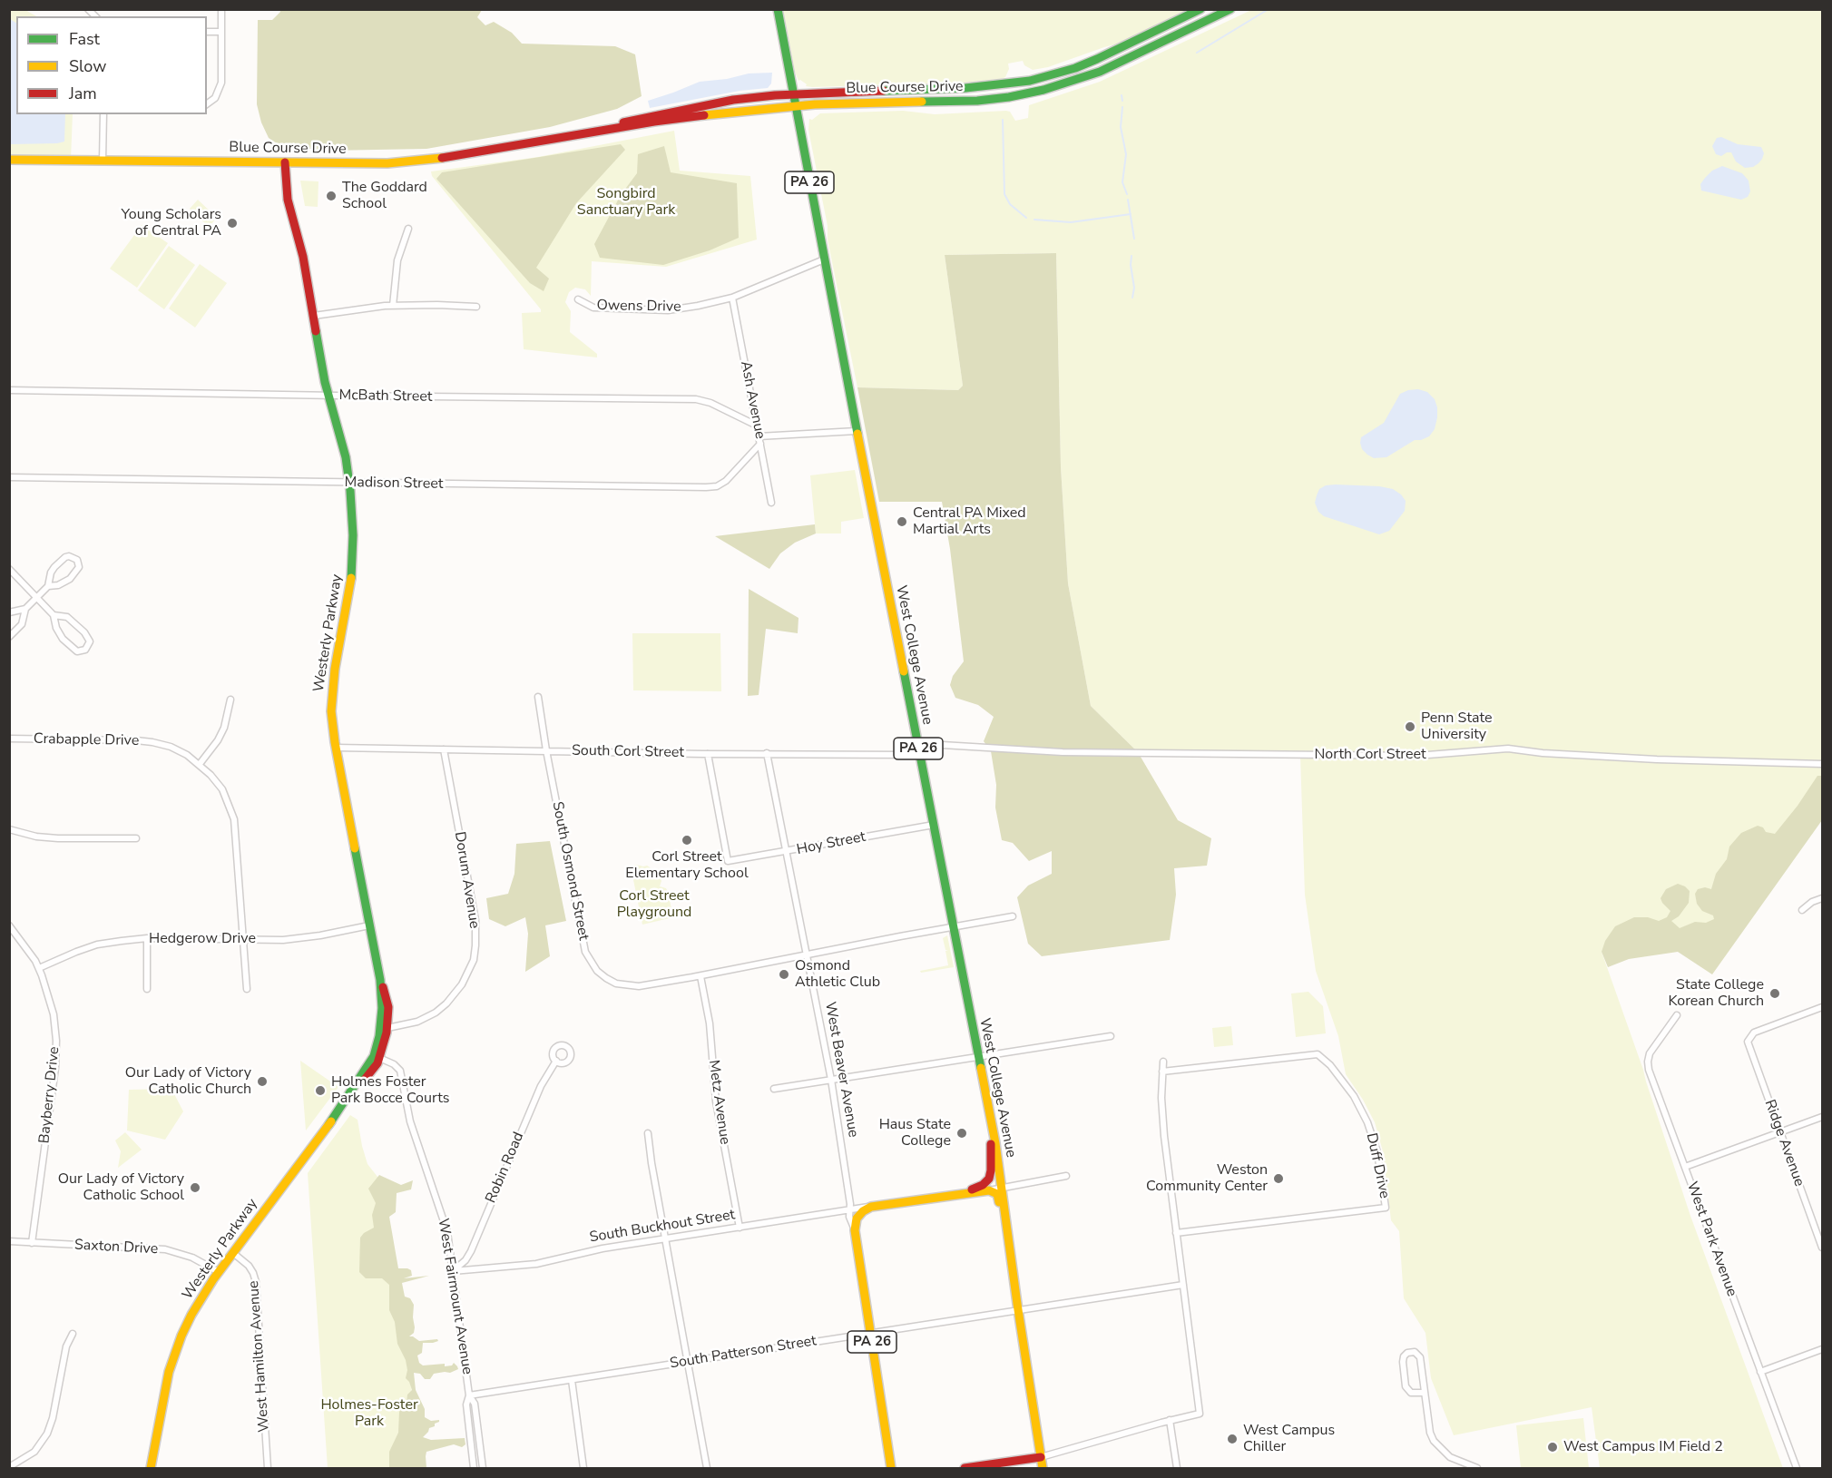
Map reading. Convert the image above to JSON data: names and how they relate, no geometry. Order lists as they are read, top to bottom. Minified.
{"streets":{"main road":["Blue Course Drive","PA 26","Westerly Parkway","West College Avenue","West Beaver Avenue","South Buckhout Street"],"street":["Owens Drive","McBath Street","Ash Avenue","Madison Street","Crabapple Drive","South Corl Street","North Corl Street","Hoy Street","South Osmond Street","Dorum Avenue","Hedgerow Drive","Bayberry Drive","Metz Avenue","Ridge Avenue","Duff Drive","Robin Road","West Park Avenue","Saxton Drive","West Fairmount Avenue","South Patterson Street","West Hamilton Avenue"]},"crossings":[["Blue Course Drive","Westerly Parkway"],["Blue Course Drive","West College Avenue"],["PA 26","West College Avenue"],["PA 26","South Buckhout Street"],["Owens Drive","Ash Avenue"],["Owens Drive","West College Avenue"],["McBath Street","Ash Avenue"],["McBath Street","Westerly Parkway"],["Ash Avenue","Madison Street"],["Madison Street","Westerly Parkway"],["Westerly Parkway","South Corl Street"],["Westerly Parkway","Dorum Avenue"],["Westerly Parkway","Hedgerow Drive"],["Westerly Parkway","Saxton Drive"],["Westerly Parkway","West Fairmount Avenue"],["Westerly Parkway","West Hamilton Avenue"],["West College Avenue","South Corl Street"],["West College Avenue","North Corl Street"],["West College Avenue","Hoy Street"],["West College Avenue","South Osmond Street"],["West College Avenue","South Patterson Street"],["Crabapple Drive","Hedgerow Drive"],["South Corl Street","North Corl Street"],["South Corl Street","Hoy Street"],["South Corl Street","South Osmond Street"],["South Corl Street","Dorum Avenue"],["South Corl Street","West Beaver Avenue"],["Hoy Street","West Beaver Avenue"],["South Osmond Street","West Beaver Avenue"],["South Osmond Street","Metz Avenue"],["Hedgerow Drive","Bayberry Drive"],["West Beaver Avenue","South Buckhout Street"],["West Beaver Avenue","South Patterson Street"],["Bayberry Drive","Saxton Drive"],["Metz Avenue","South Buckhout Street"],["Robin Road","South Buckhout Street"],["Robin Road","West Fairmount Avenue"],["South Buckhout Street","West Fairmount Avenue"],["West Fairmount Avenue","South Patterson Street"]],"parks":["Songbird Sanctuary Park","Corl Street Playground","Holmes-Foster Park"],"places":["The Goddard School","Young Scholars of Central PA","Central PA Mixed Martial Arts","Penn State University","Corl Street Elementary School","Osmond Athletic Club","State College Korean Church","Our Lady of Victory Catholic Church","Holmes Foster Park Bocce Courts","Haus State College","Weston Community Center","Our Lady of Victory Catholic School","West Campus Chiller","West Campus IM Field 2"],"legend":["Fast","Slow","Jam"]}
